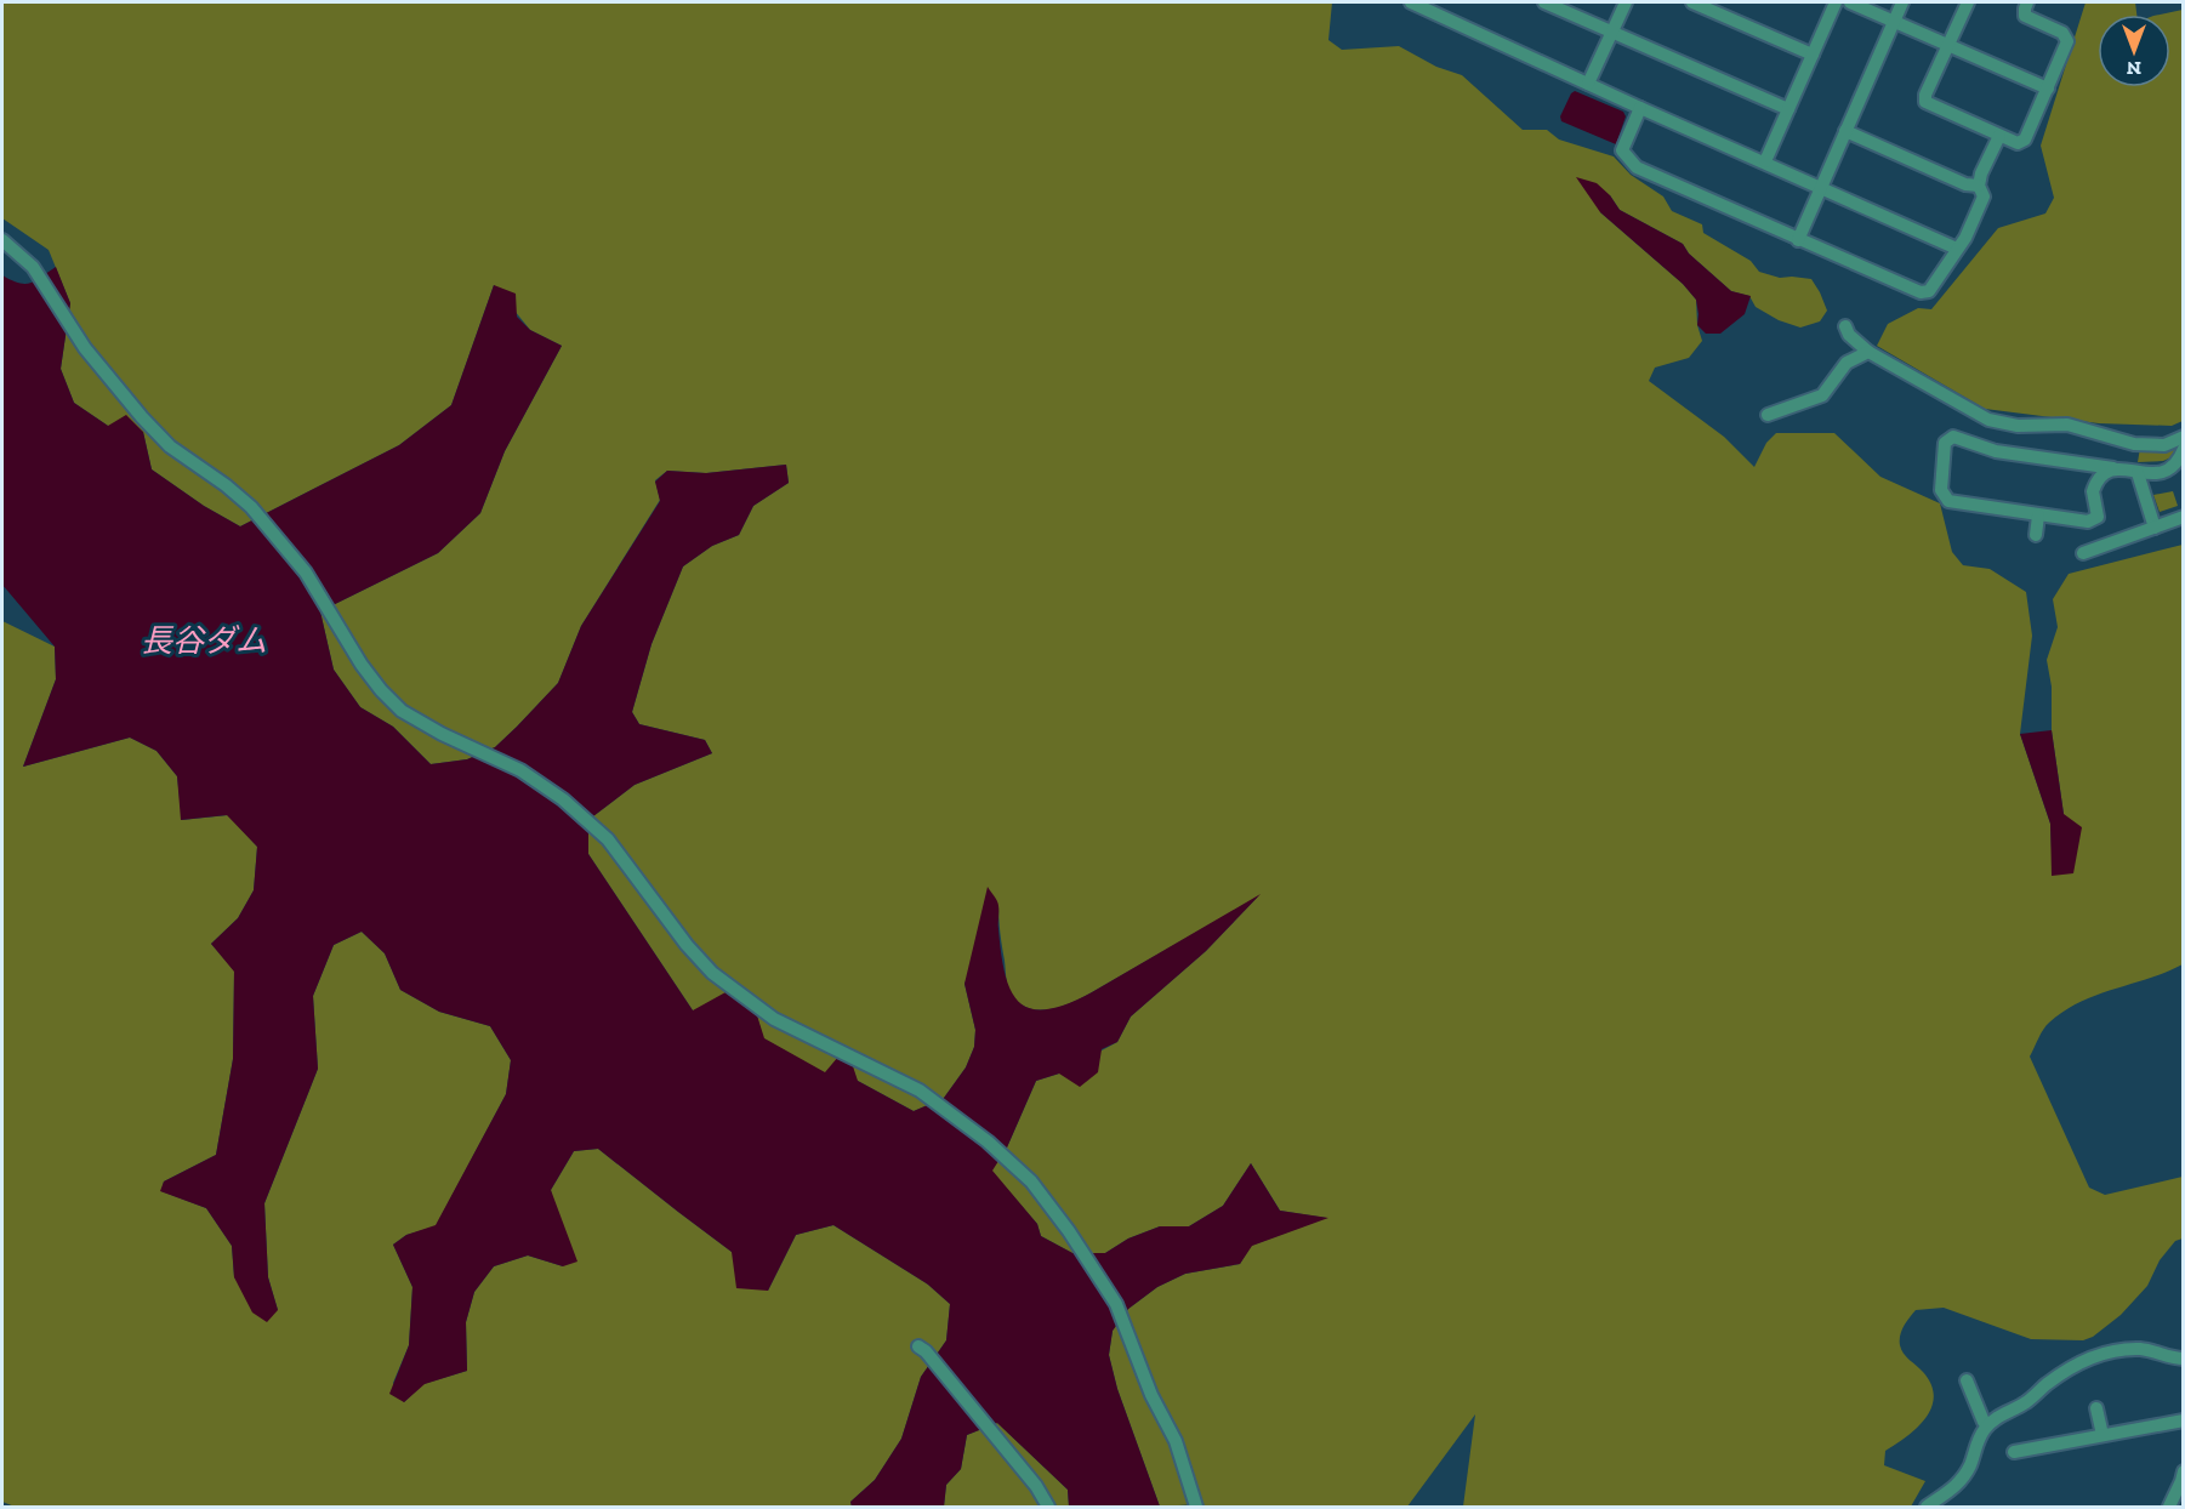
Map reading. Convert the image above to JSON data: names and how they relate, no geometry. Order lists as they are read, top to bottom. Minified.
{"water":["長谷ダム"],"north":"bottom"}
